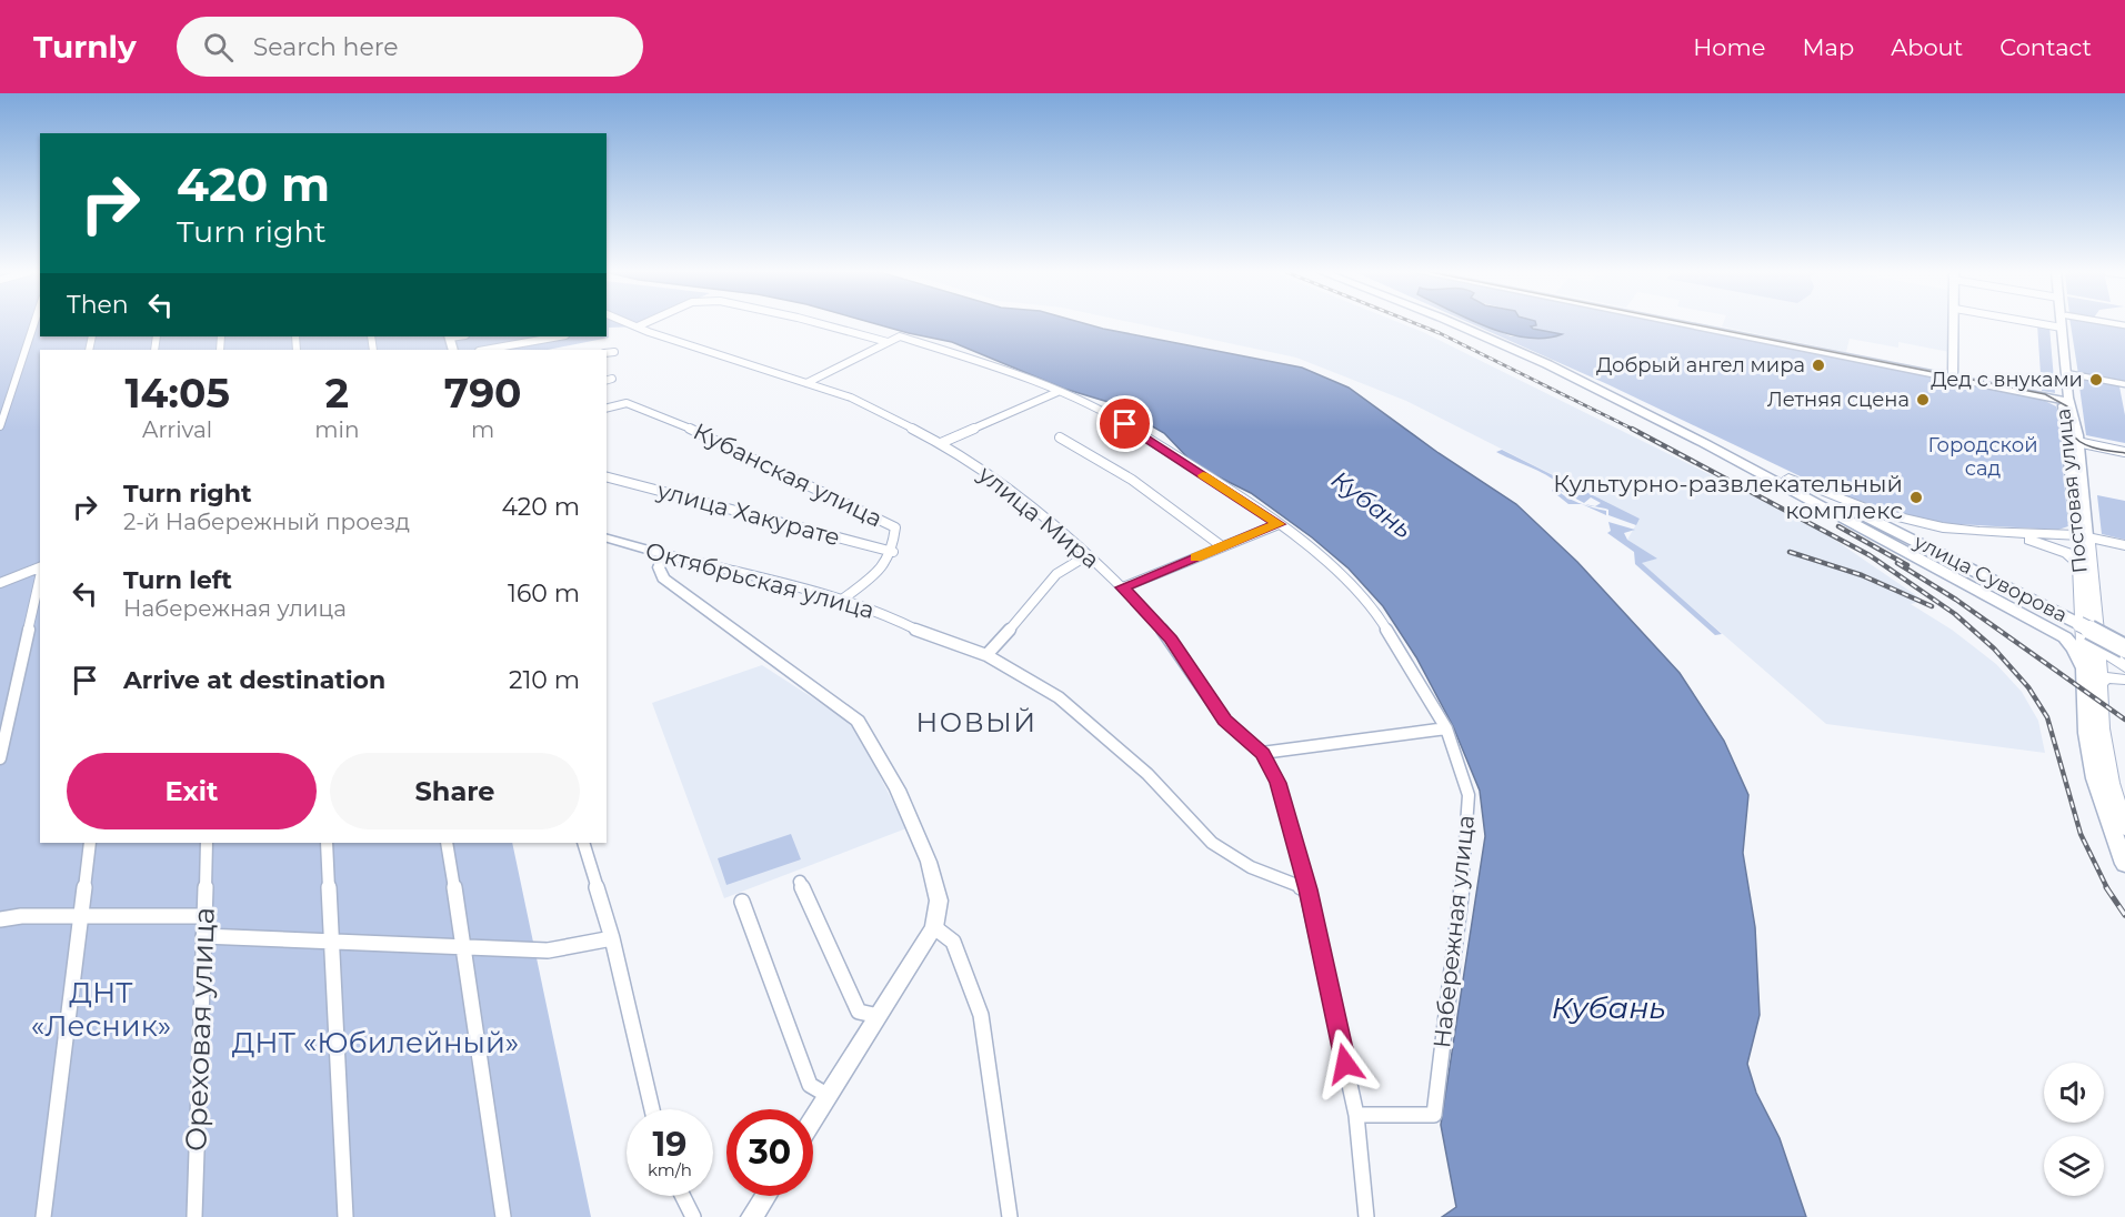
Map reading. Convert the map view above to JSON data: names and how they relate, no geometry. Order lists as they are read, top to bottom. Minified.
{"streets":{"main road":["Постовая улица","улица Суворова"],"street":["Кубанская улица","улица Хакурате","улица Мира","Октябрьская улица","Набережная улица","Ореховая улица"]},"crossings":[["Кубанская улица","улица Хакурате"],["Кубанская улица","Октябрьская улица"],["Постовая улица","улица Суворова"],["улица Мира","Октябрьская улица"],["улица Мира","Набережная улица"]],"districts":["НОВЫЙ"],"water":["Кубань"],"parks":["Городской сад","ДНТ «Лесник»","ДНТ «Юбилейный»"],"places":["Добрый ангел мира","Дед с внуками","Летняя сцена","Культурно-развлекательный комплекс"],"page":{"header":"Turnly","search":"Search here","nav":["Home","Map","About","Contact"],"turn":["420 m","Turn right"],"then":"Then","eta":["14:05","Arrival","2","min","790","m"],"list":[{"name":"Turn right","note":"2-й Набережный проезд","value":"420 m"},{"name":"Turn left","note":"Набережная улица","value":"160 m"},{"name":"Arrive at destination","value":"210 m"}],"buttons":["Exit","Share"],"speed":"19 km/h","limit":"30"}}
